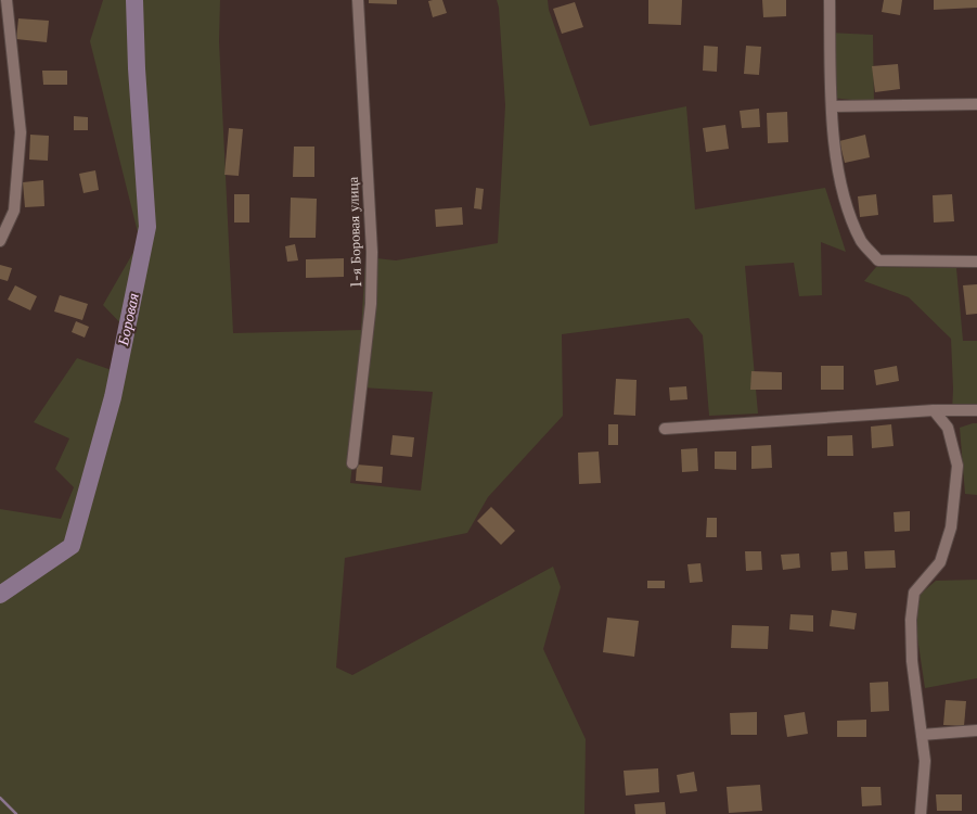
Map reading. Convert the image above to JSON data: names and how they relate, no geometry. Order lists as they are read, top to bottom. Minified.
{"streets":{"street":["1-я Боровая улица"]},"water":["Боровая"]}
